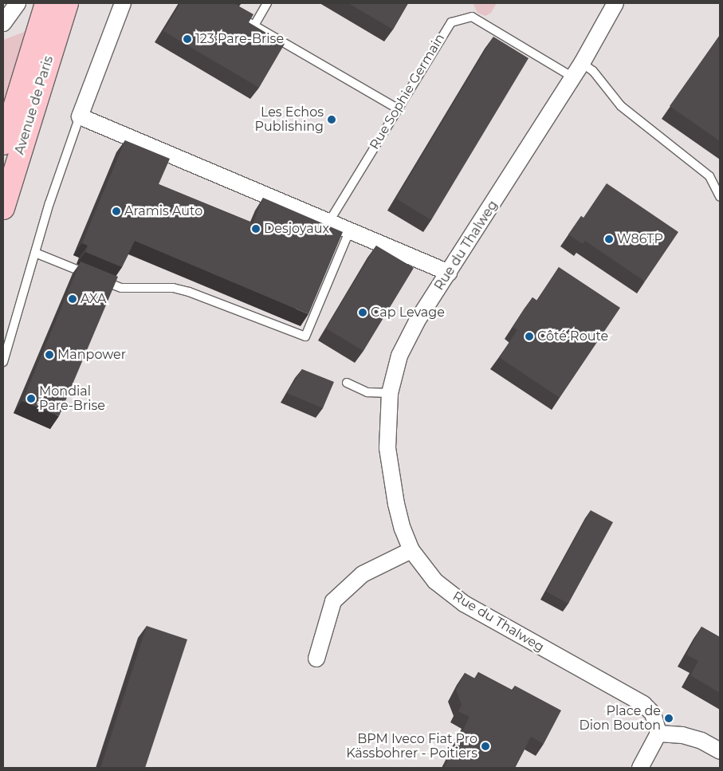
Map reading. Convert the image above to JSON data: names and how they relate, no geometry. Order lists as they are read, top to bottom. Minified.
{"streets":{"main road":["Avenue de Paris"],"street":["Rue du Thalweg"],"lane":["Rue Sophie Germain"]},"crossings":[["Rue Sophie Germain","Rue du Thalweg"]],"places":["123 Pare-Brise","Les Echos Publishing","Aramis Auto","Desjoyaux","W86TP","AXA","Cap Levage","Côté Route","Manpower","Mondial Pare-Brise","Place de Dion Bouton","BPM Iveco Fiat Pro Kässbohrer - Poitiers"]}
